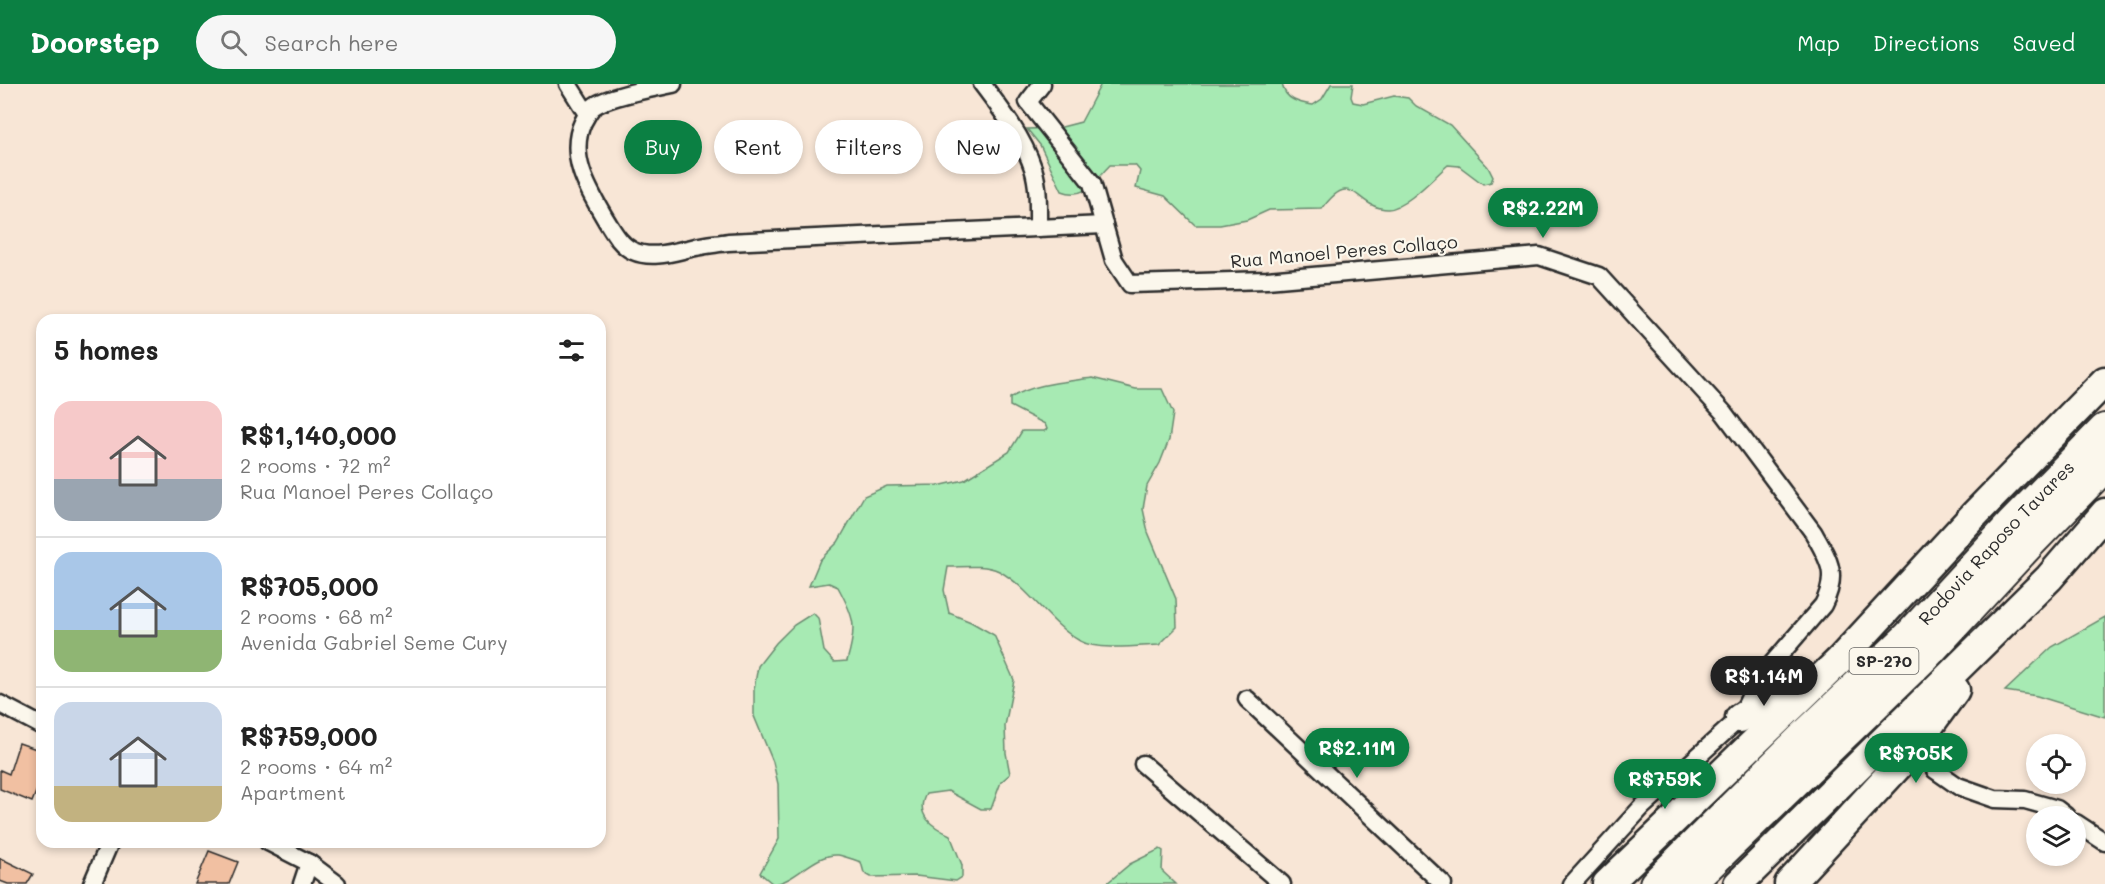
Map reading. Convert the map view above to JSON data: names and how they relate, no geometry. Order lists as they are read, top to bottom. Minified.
{"streets":{"highway":["Rodovia Raposo Tavares","SP-270"],"street":["Rua Manoel Peres Collaço"]},"page":{"header":"Doorstep","search":"Search here","nav":["Map","Directions","Saved"],"chip":["Buy","Rent","Filters","New"],"price":["R$2.22M","R$1.14M","R$2.11M","R$705K","R$759K"],"heading":"5 homes","list":[{"name":"R$1,140,000","note":"2 rooms · 72 m² · Rua Manoel Peres Collaço"},{"name":"R$705,000","note":"2 rooms · 68 m² · Avenida Gabriel Seme Cury"},{"name":"R$759,000","note":"2 rooms · 64 m² · Apartment"}]}}
